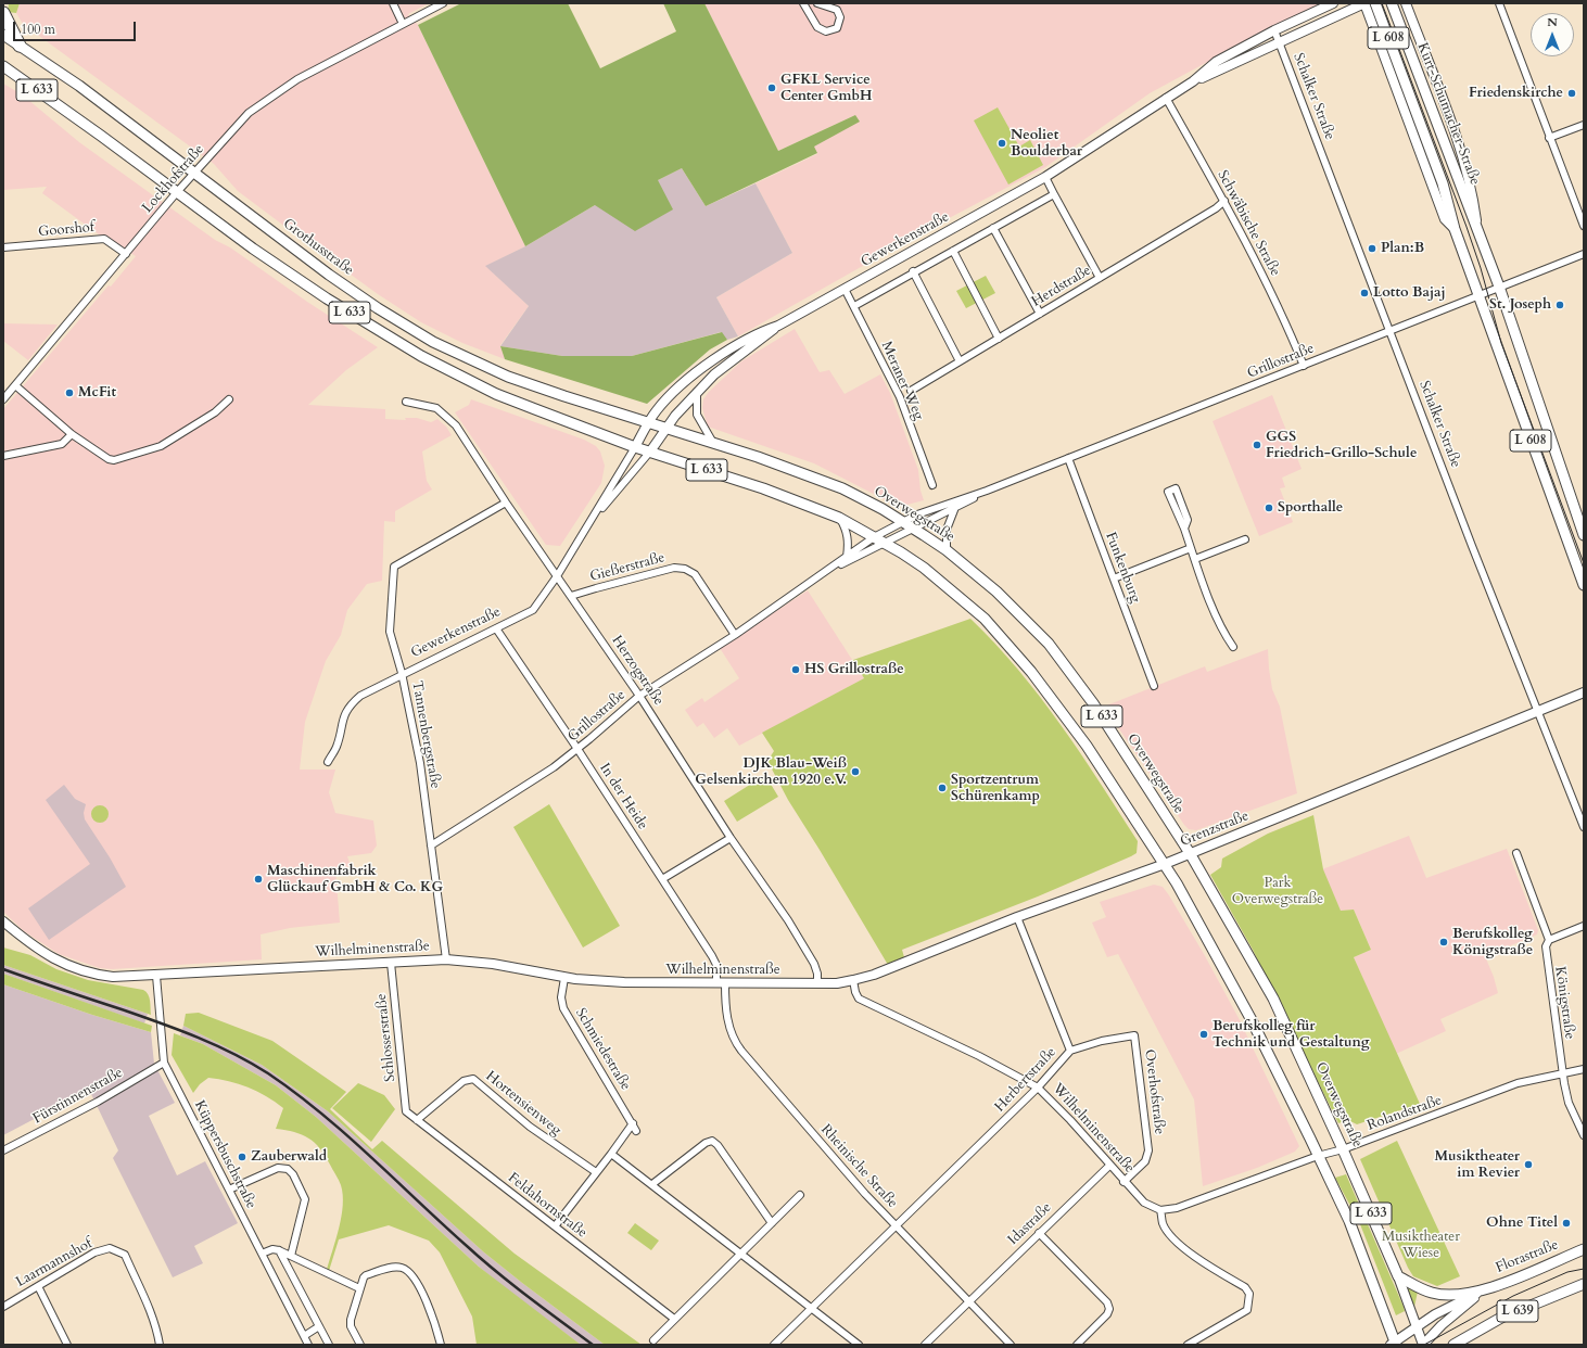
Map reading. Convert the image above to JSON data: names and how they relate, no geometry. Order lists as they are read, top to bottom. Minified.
{"streets":{"main road":["L 608","L 633","Kurt-Schumacher-Straße","Grothusstraße","Overwegstraße","Florastraße","L 639"],"street":["Schalker Straße","Lockhofstraße","Schwäbische Straße","Goorshof","Gewerkenstraße","Herdstraße","Grillostraße","Meraner Weg","Gießerstraße","Funkenburg","Herzogstraße","Tannenbergstraße","In der Heide","Grenzstraße","Wilhelminenstraße","Königstraße","Schlosserstraße","Schmiedestraße","Herbertstraße","Overhofstraße","Fürstinnenstraße","Hortensienweg","Rolandstraße","Küppersbuschstraße","Rheinische Straße","Feldahornstraße","Idastraße","Laarmannshof"]},"crossings":[["L 633","Lockhofstraße"],["L 633","Gewerkenstraße"],["L 633","Grillostraße"],["L 633","Grenzstraße"],["L 633","Rolandstraße"],["L 633","Florastraße"],["Schalker Straße","Gewerkenstraße"],["Schalker Straße","Grillostraße"],["Schalker Straße","Grenzstraße"],["Kurt-Schumacher-Straße","Gewerkenstraße"],["Kurt-Schumacher-Straße","Grillostraße"],["Lockhofstraße","Goorshof"],["Lockhofstraße","Grothusstraße"],["Schwäbische Straße","Gewerkenstraße"],["Schwäbische Straße","Herdstraße"],["Schwäbische Straße","Grillostraße"],["Gewerkenstraße","Grothusstraße"],["Gewerkenstraße","Meraner Weg"],["Gewerkenstraße","Overwegstraße"],["Gewerkenstraße","Herzogstraße"],["Gewerkenstraße","Tannenbergstraße"],["Gewerkenstraße","In der Heide"],["Grothusstraße","Overwegstraße"],["Grillostraße","Overwegstraße"],["Grillostraße","Gießerstraße"],["Grillostraße","Funkenburg"],["Grillostraße","Herzogstraße"],["Grillostraße","Tannenbergstraße"],["Grillostraße","In der Heide"],["Overwegstraße","Grenzstraße"],["Overwegstraße","Rolandstraße"],["Overwegstraße","Florastraße"],["Gießerstraße","Herzogstraße"],["Herzogstraße","Tannenbergstraße"],["Herzogstraße","Wilhelminenstraße"],["Tannenbergstraße","Wilhelminenstraße"],["In der Heide","Wilhelminenstraße"],["In der Heide","Rheinische Straße"],["Grenzstraße","Wilhelminenstraße"],["Grenzstraße","Herbertstraße"],["Wilhelminenstraße","Schlosserstraße"],["Wilhelminenstraße","Schmiedestraße"],["Wilhelminenstraße","Herbertstraße"],["Wilhelminenstraße","Overhofstraße"],["Wilhelminenstraße","Rolandstraße"],["Wilhelminenstraße","Küppersbuschstraße"],["Wilhelminenstraße","Rheinische Straße"],["Wilhelminenstraße","Idastraße"],["Königstraße","Rolandstraße"],["Schlosserstraße","Feldahornstraße"],["Herbertstraße","Overhofstraße"],["Herbertstraße","Rheinische Straße"],["Fürstinnenstraße","Küppersbuschstraße"],["Hortensienweg","Feldahornstraße"],["Rheinische Straße","Idastraße"]],"parks":["Park Overwegstraße","Musiktheater Wiese"],"places":["GFKL Service Center GmbH","Friedenskirche","Neoliet Boulderbar","Plan:B","Lotto Bajaj","St. Joseph","McFit","GGS Friedrich-Grillo-Schule","Sporthalle","HS Grillostraße","DJK Blau-Weiß Gelsenkirchen 1920 e.V.","Sportzentrum Schürenkamp","Maschinenfabrik Glückauf GmbH & Co. KG","Berufskolleg Königstraße","Berufskolleg für Technik und Gestaltung","Zauberwald","Musiktheater im Revier","Ohne Titel"],"scale_bar":"100 m","north":"top"}
